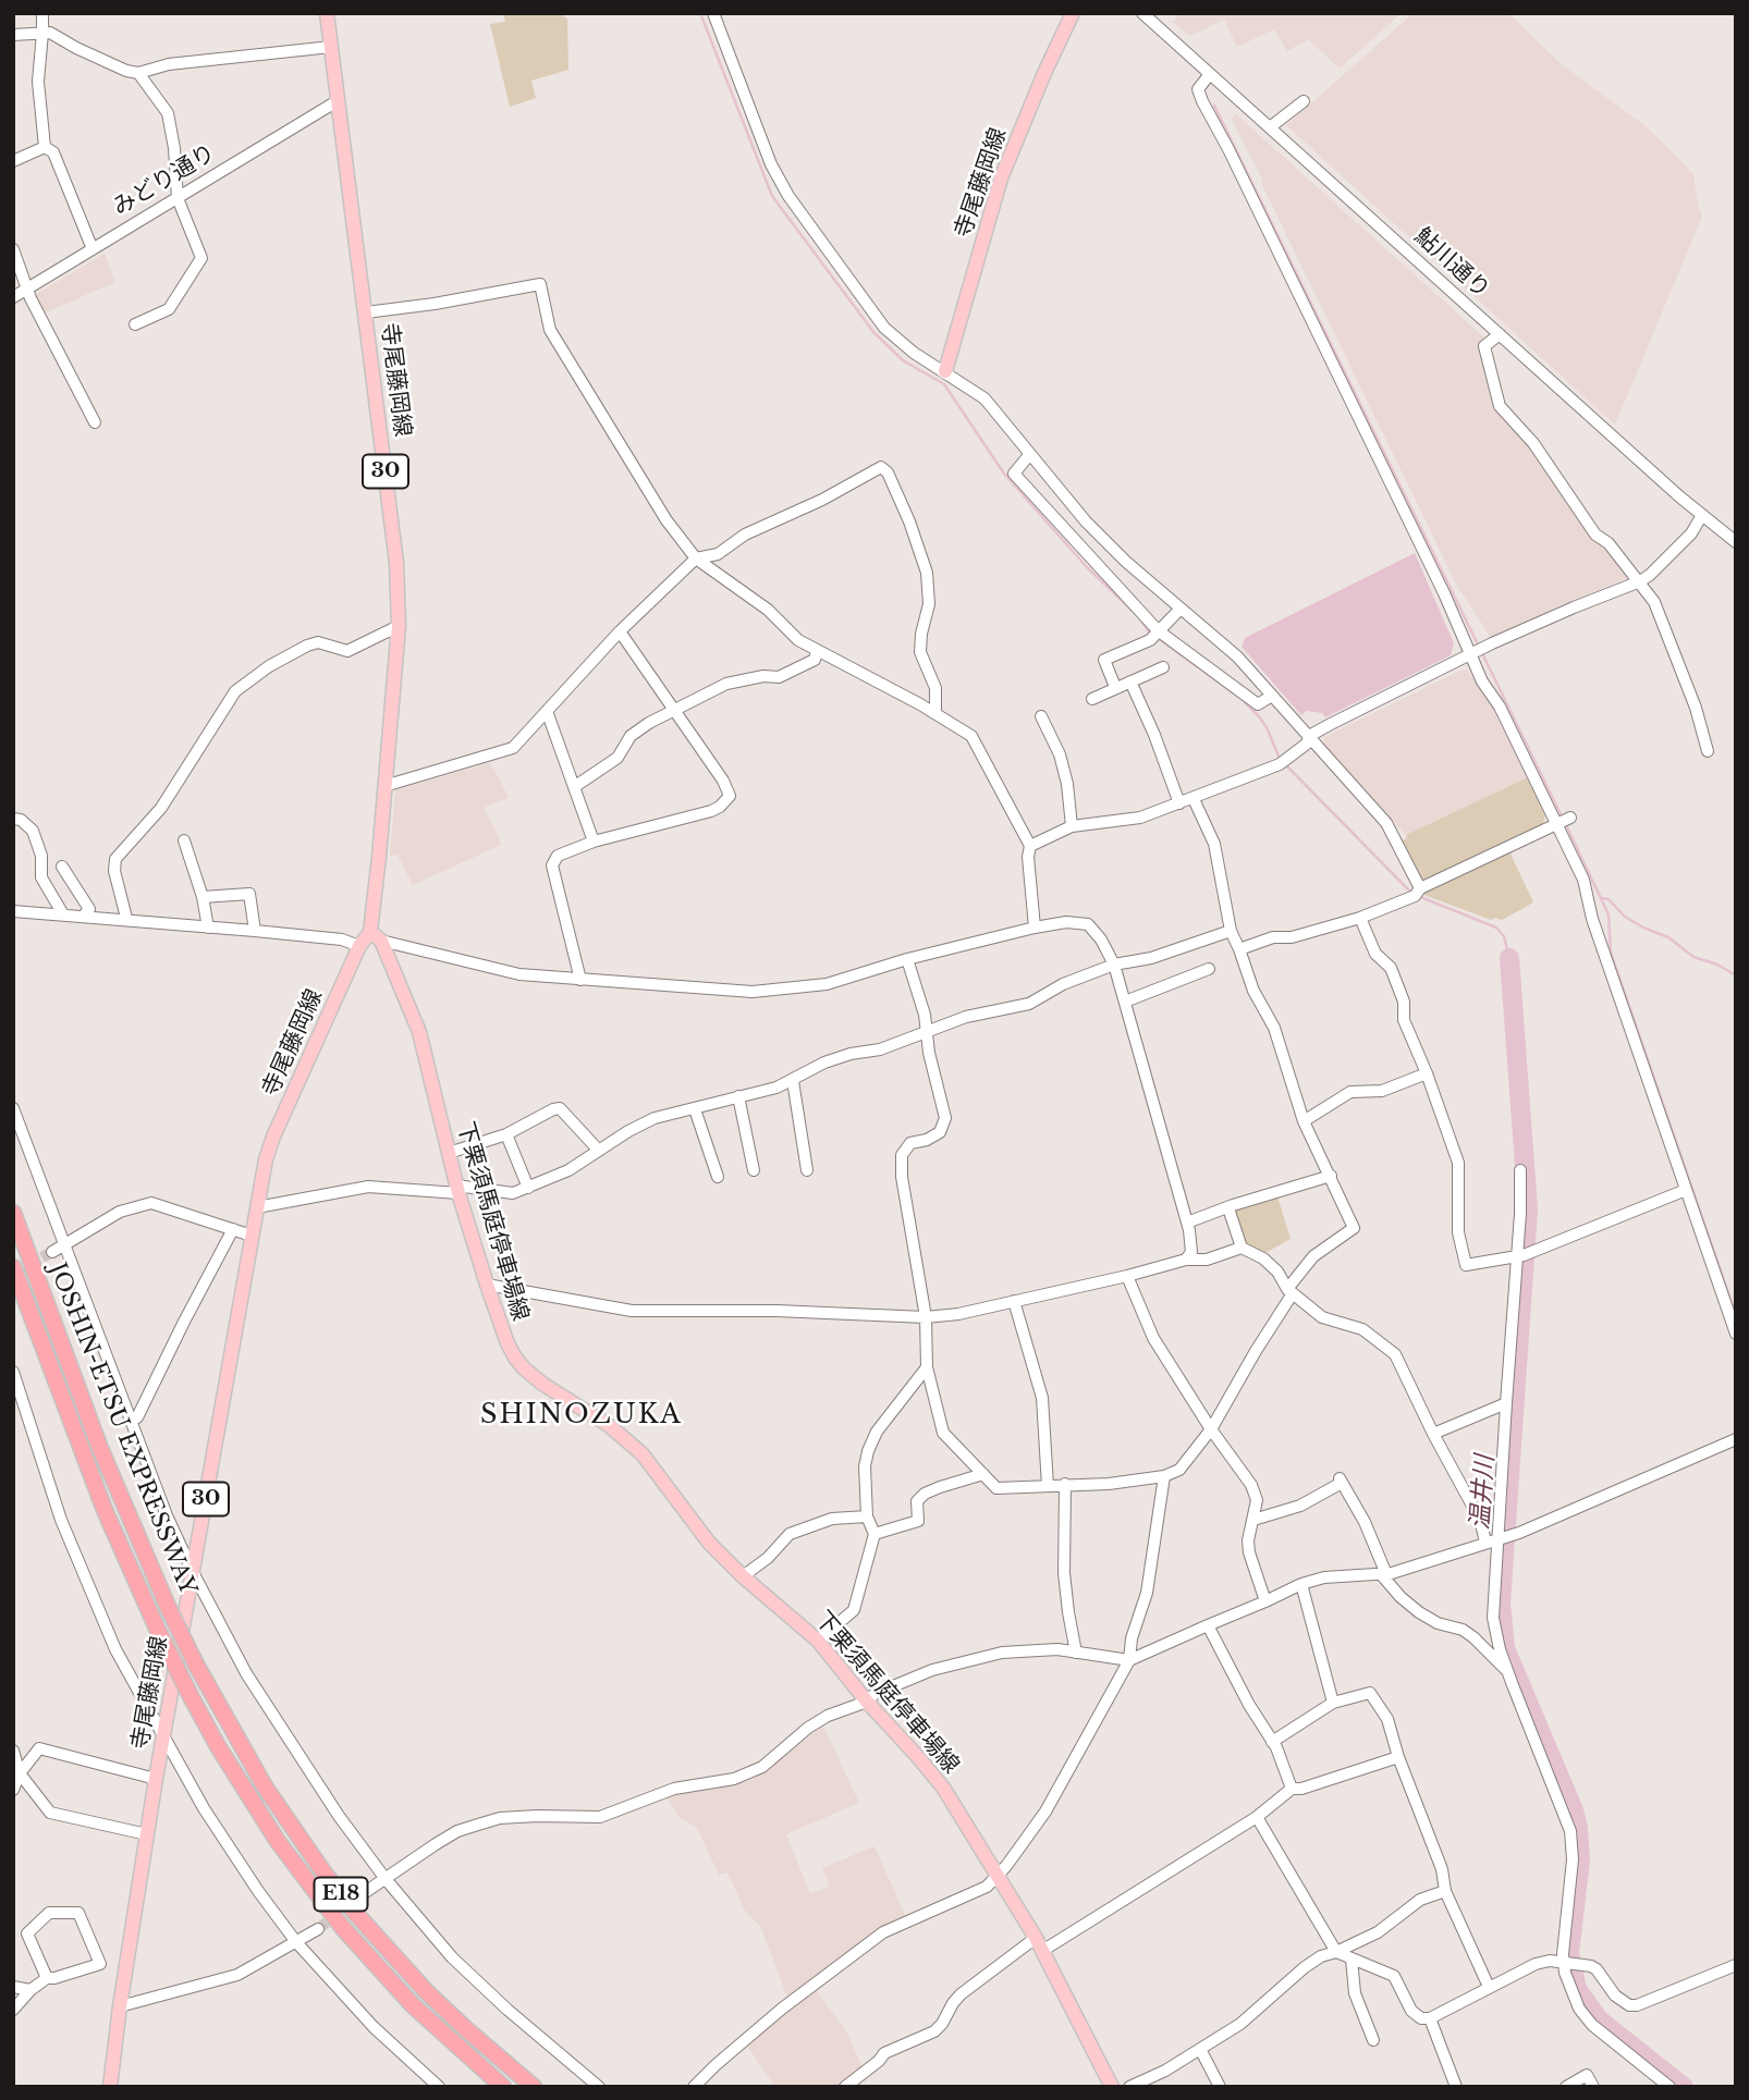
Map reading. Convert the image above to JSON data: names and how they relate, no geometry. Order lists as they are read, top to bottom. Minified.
{"streets":{"highway":["JOSHIN-ETSU EXPRESSWAY","E18"],"main road":["寺尾藤岡線","30","下栗須馬庭停車場線"],"street":["みどり通り","鮎川通り"]},"crossings":[["みどり通り","寺尾藤岡線"],["寺尾藤岡線","下栗須馬庭停車場線"]],"districts":["SHINOZUKA"],"water":["温井川"]}
